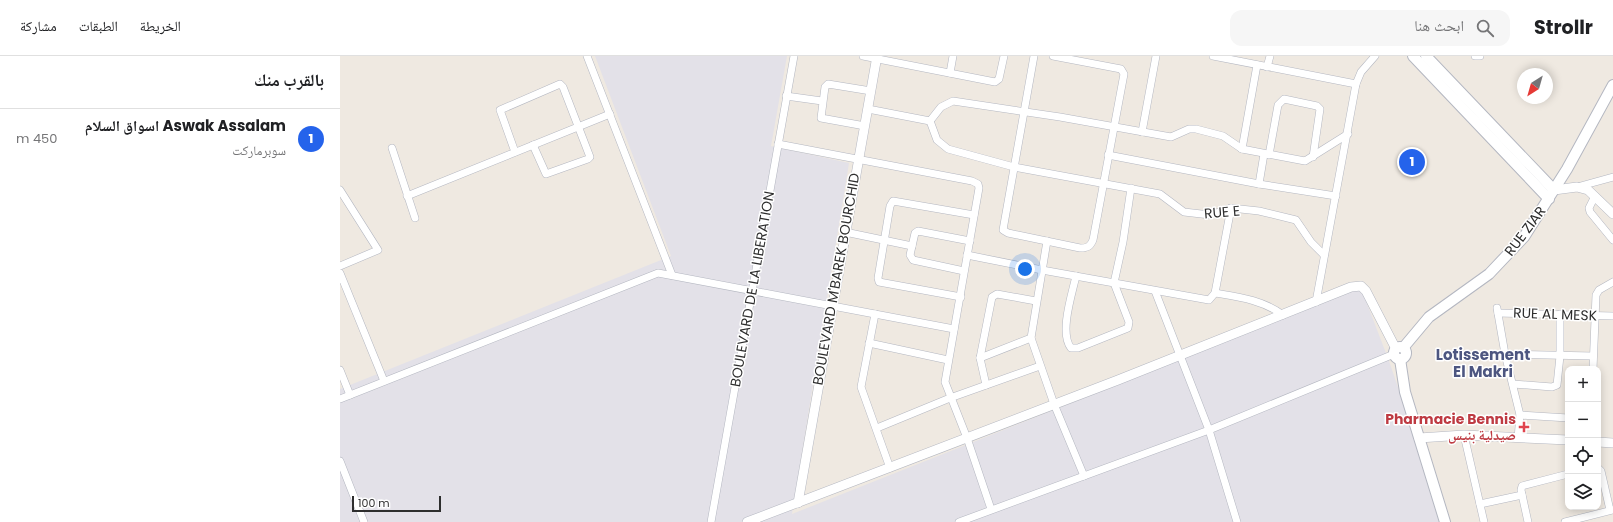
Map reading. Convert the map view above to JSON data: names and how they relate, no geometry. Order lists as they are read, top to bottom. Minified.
{"streets":{"main road":["RUE ZIAR"],"street":["RUE E","BOULEVARD M'BAREK BOURCHID","BOULEVARD DE LA LIBERATION","RUE AL MESK"]},"districts":["Lotissement El Makri"],"places":{"health":["Pharmacie Bennis صيدلية بنيس"]},"scale_bar":"100 m","north":"bottom left","page":{"header":"Strollr","search":"ابحث هنا","nav":["الخريطة","الطبقات","مشاركة"],"heading":"بالقرب منك","list":[{"mark":"1","name":"Aswak Assalam اسواق السلام","note":"سوبرماركت","value":"450 m"}],"pins":"1","map_buttons":["+","−"],"scale":"100 m"}}
